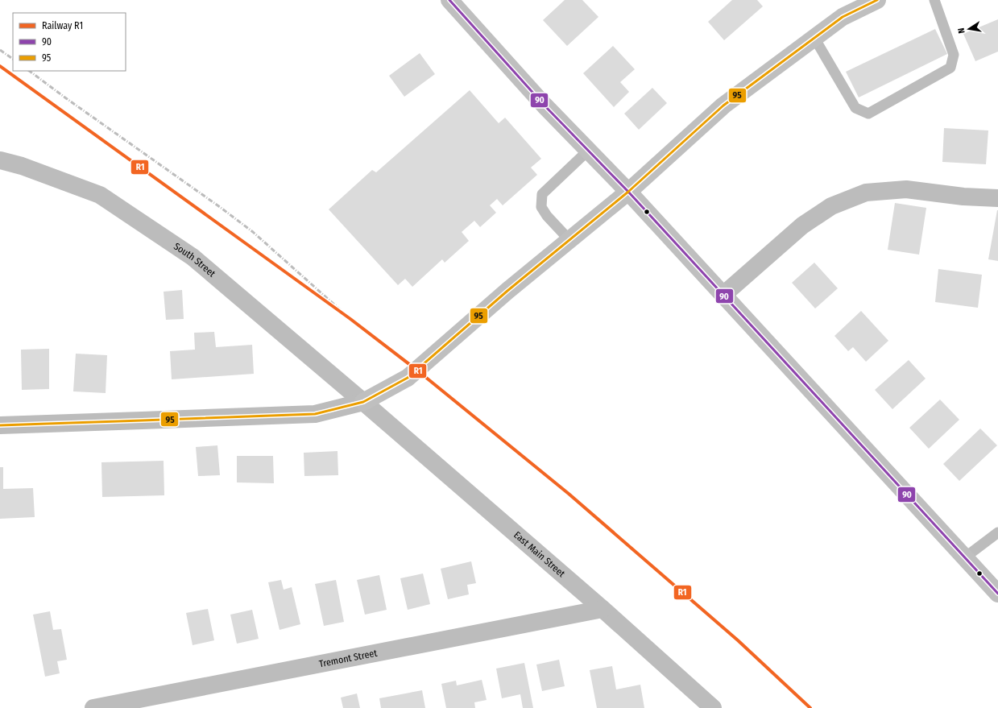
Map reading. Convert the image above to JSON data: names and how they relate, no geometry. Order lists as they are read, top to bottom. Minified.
{"streets":{"street":["South Street","East Main Street","Tremont Street"]},"crossings":[["South Street","East Main Street"],["East Main Street","Tremont Street"]],"lines":["transit line 90","transit line 95","rail line R1"],"legend":["Railway R1","90","95"],"north":"left"}
